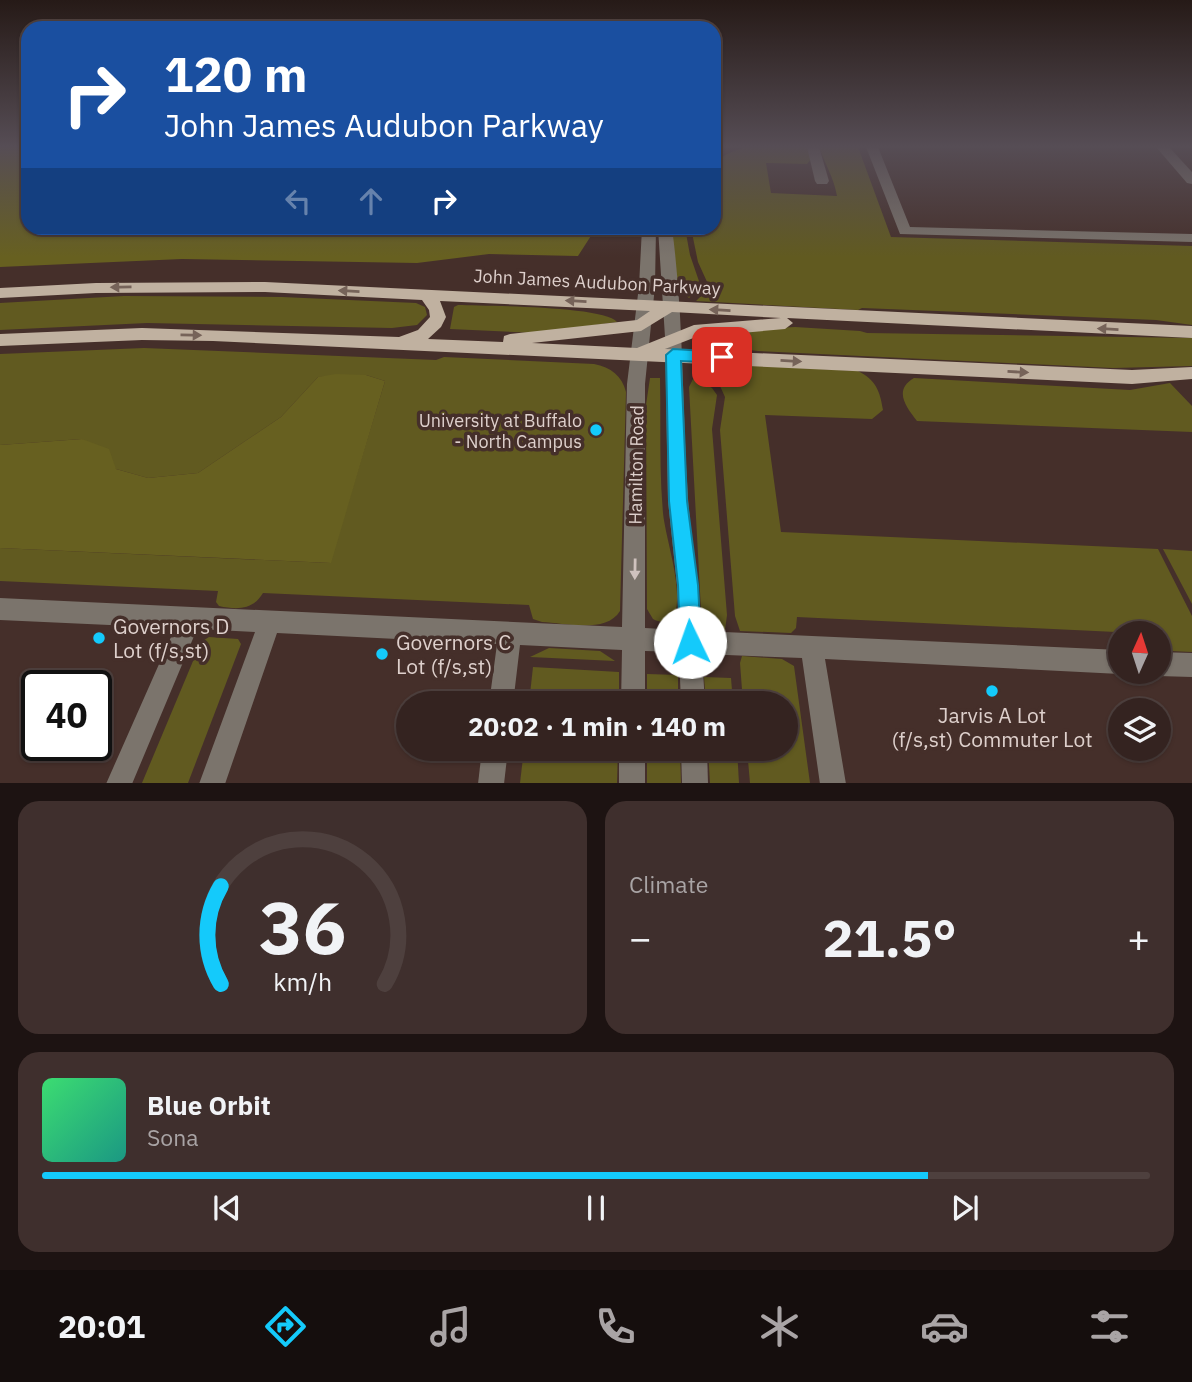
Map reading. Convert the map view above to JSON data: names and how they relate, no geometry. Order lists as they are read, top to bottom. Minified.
{"streets":{"main road":["John James Audubon Parkway"],"street":["Hamilton Road"]},"crossings":[["John James Audubon Parkway","Hamilton Road"]],"places":["University at Buffalo - North Campus","Governors D Lot (f/s,st)","Governors C Lot (f/s,st)","Jarvis A Lot (f/s,st) Commuter Lot"],"north":"top","page":{"turn":["120 m","John James Audubon Parkway"],"limit":"40","trip":"20:02 · 1 min · 140 m","tile":"Climate","heat":["−","21.5°","+"],"song":["Blue Orbit","Sona"],"tabs":"20:01","gauge":["36","km/h"]}}
